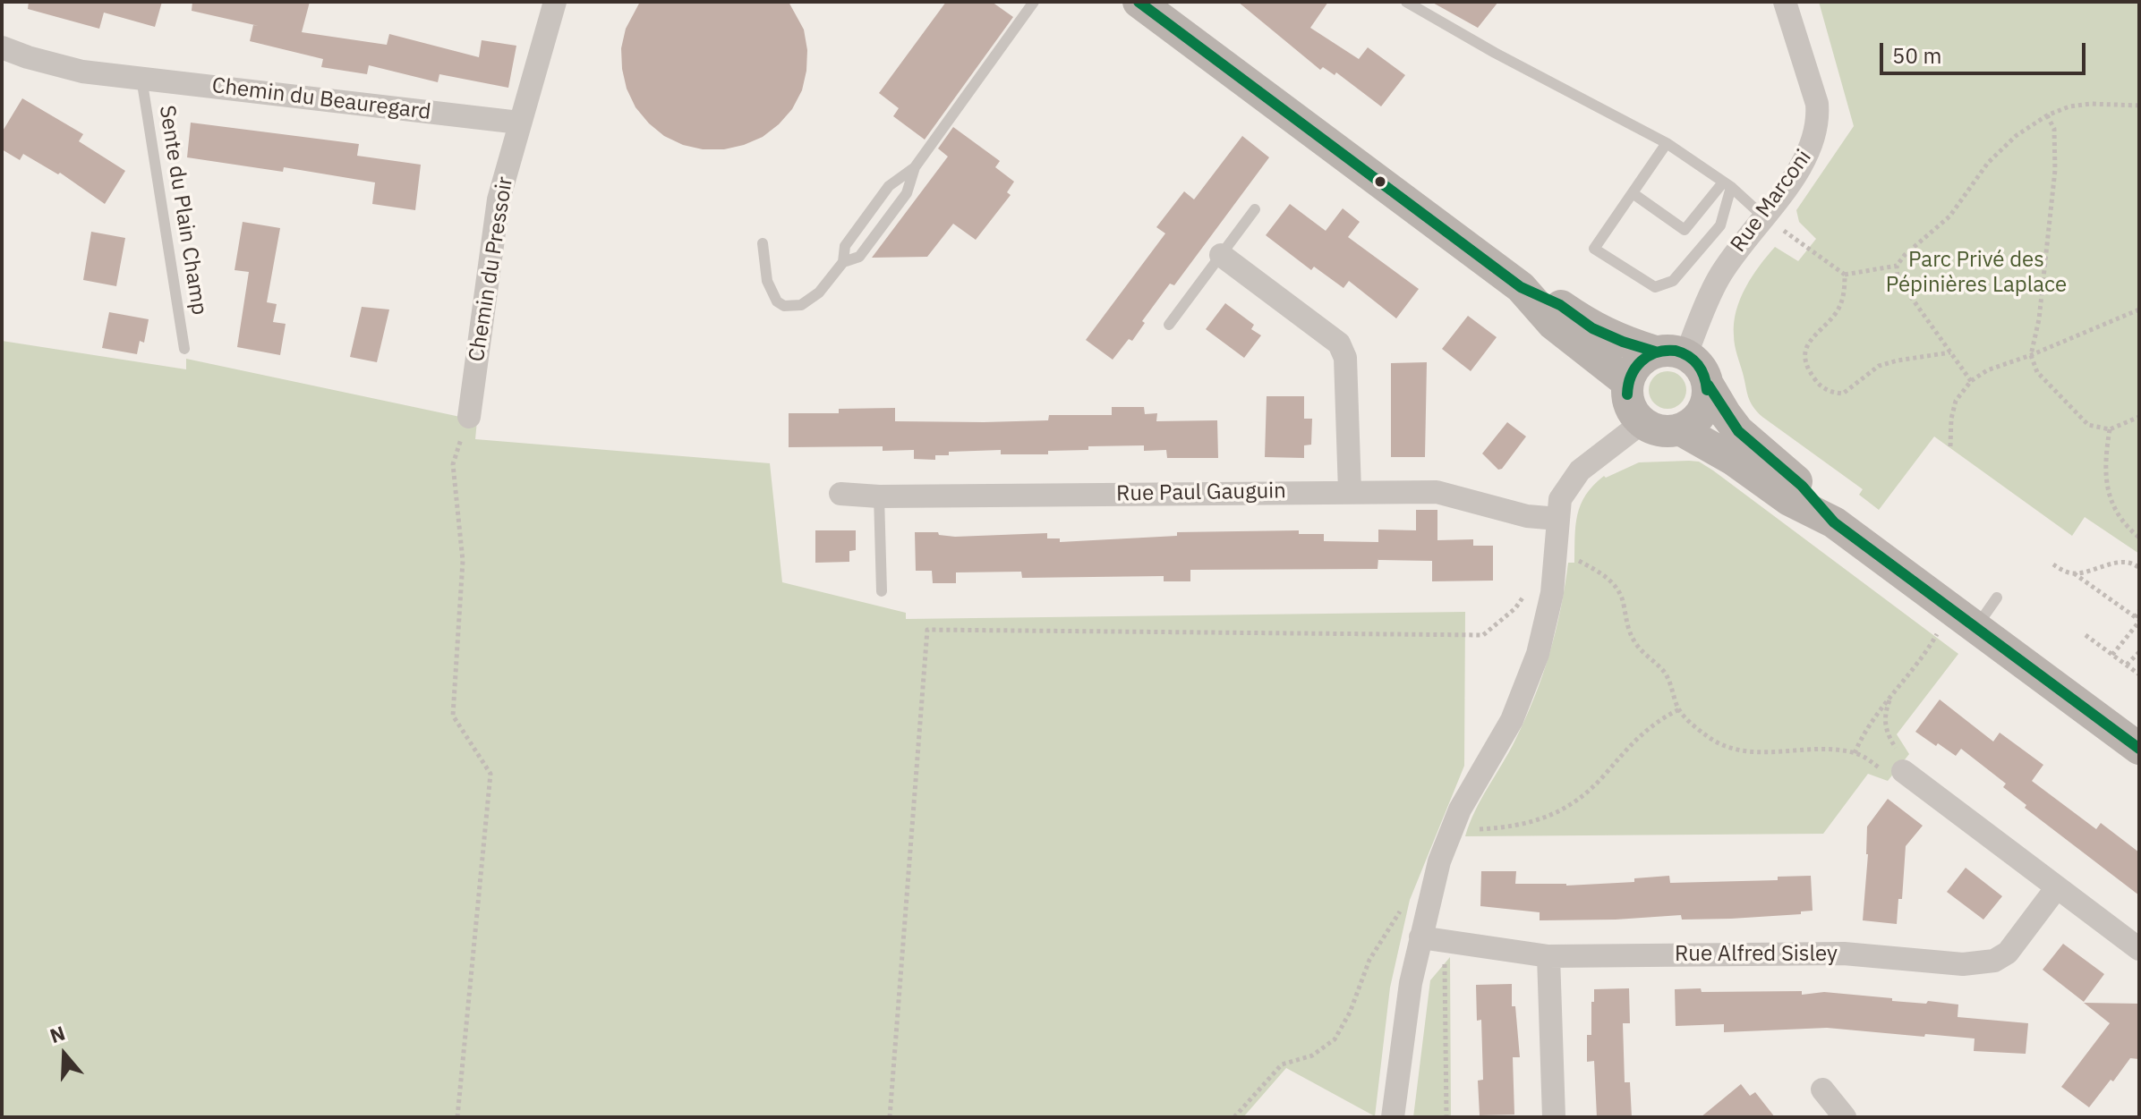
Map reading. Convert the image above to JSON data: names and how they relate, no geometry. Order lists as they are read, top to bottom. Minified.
{"streets":{"street":["Chemin du Beauregard","Rue Marconi","Chemin du Pressoir","Rue Paul Gauguin","Rue Alfred Sisley"],"lane":["Sente du Plain Champ"]},"crossings":[["Chemin du Beauregard","Sente du Plain Champ"],["Chemin du Beauregard","Chemin du Pressoir"]],"parks":["Parc Privé des Pépinières Laplace"],"scale_bar":"50 m","north":"top"}
